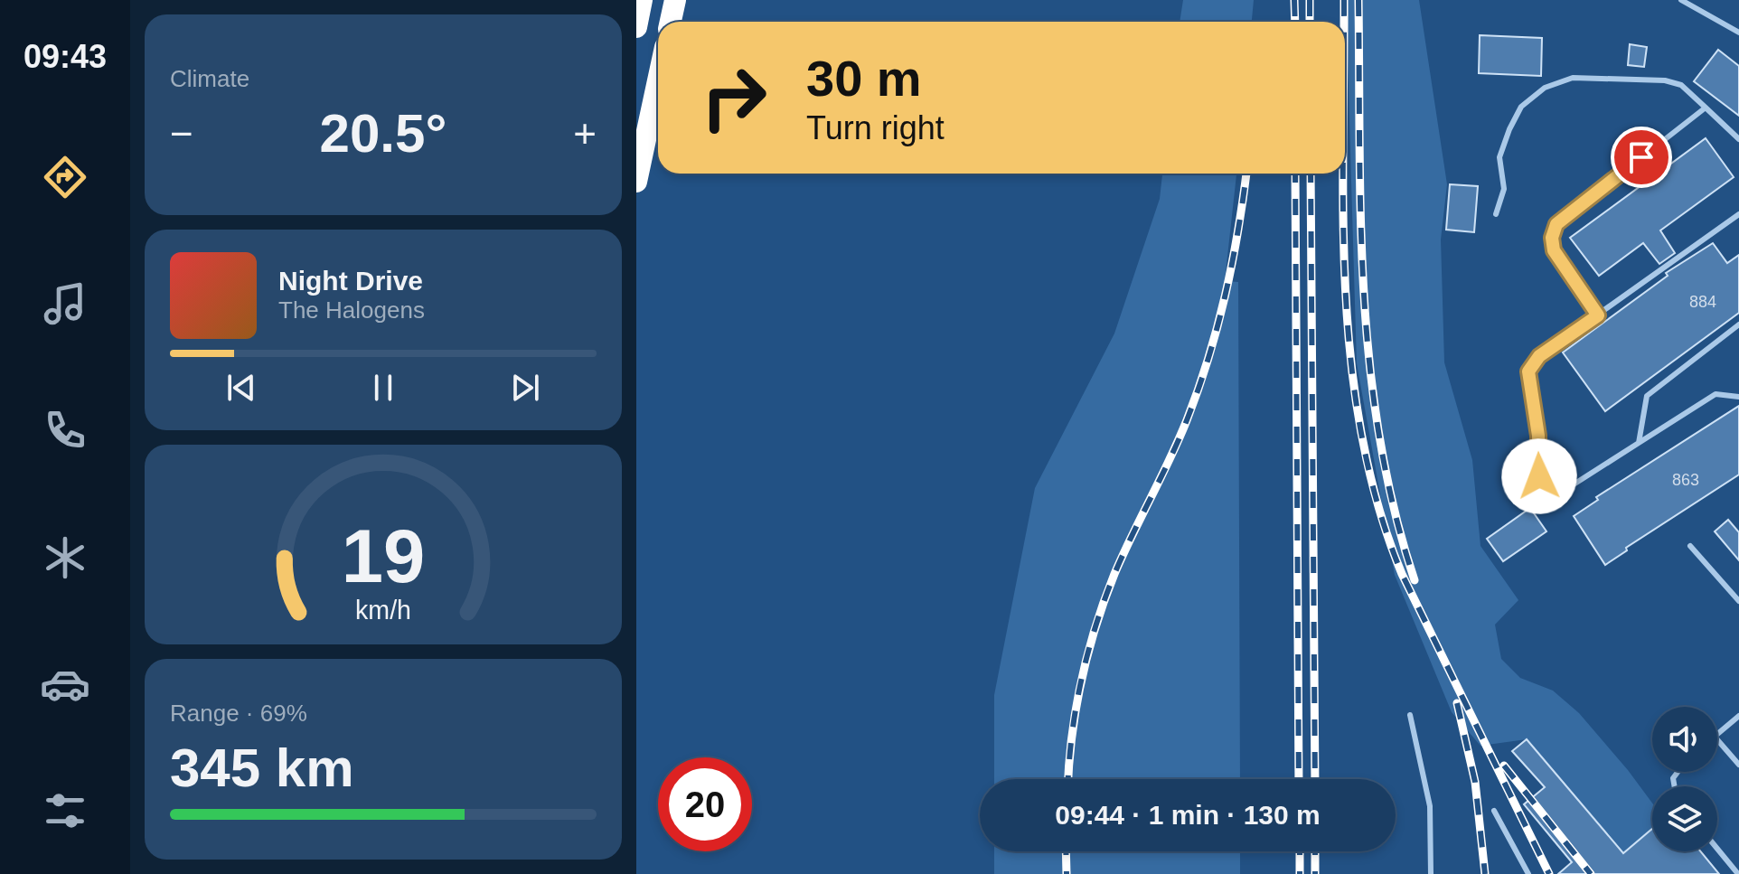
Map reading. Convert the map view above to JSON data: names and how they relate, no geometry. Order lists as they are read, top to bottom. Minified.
{"house_numbers":["884","863"],"page":{"tabs":"09:43","tile":["Climate",["Range · 69%","345 km"]],"turn":["30 m","Turn right"],"heat":["−","20.5°","+"],"song":["Night Drive","The Halogens"],"limit":"20","trip":"09:44 · 1 min · 130 m","gauge":["19","km/h"]}}
